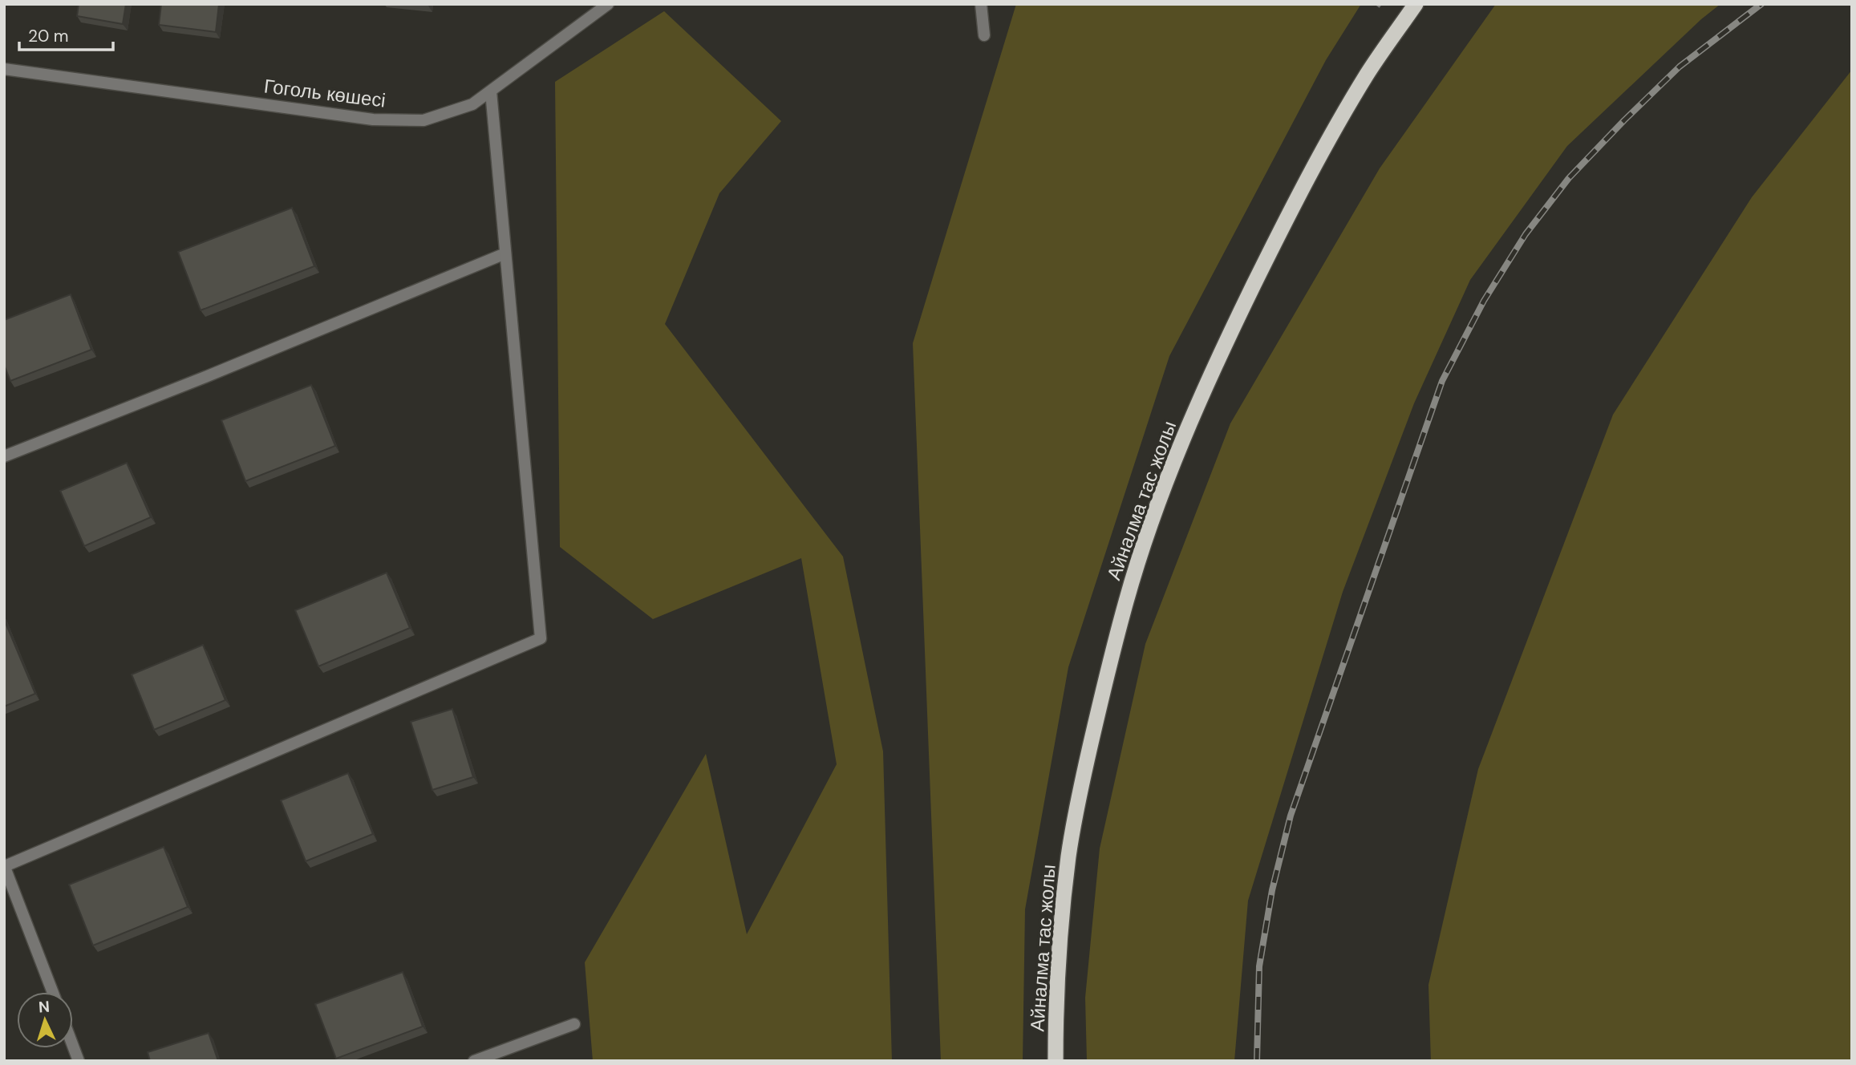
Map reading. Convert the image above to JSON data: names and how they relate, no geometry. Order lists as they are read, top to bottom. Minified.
{"streets":{"highway":["Айналма тас жолы"],"street":["Гоголь көшесі"]},"scale_bar":"20 m","north":"top"}
